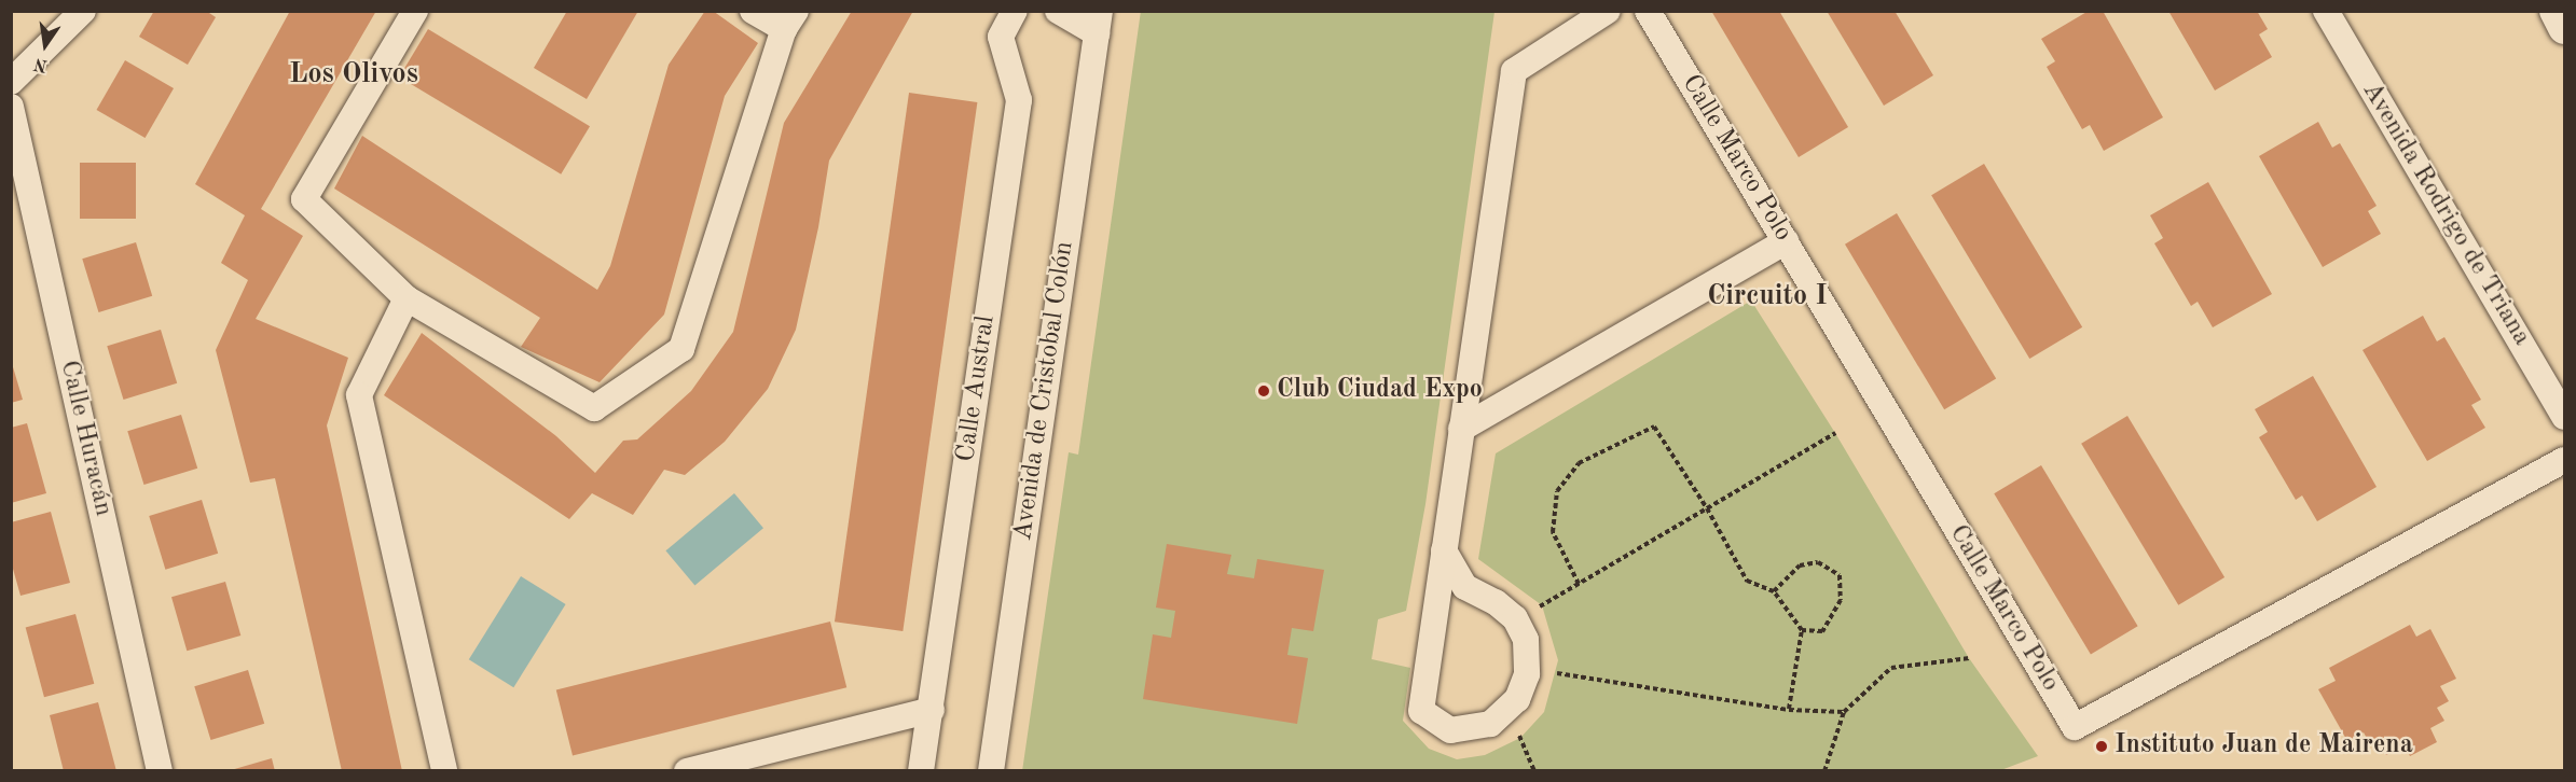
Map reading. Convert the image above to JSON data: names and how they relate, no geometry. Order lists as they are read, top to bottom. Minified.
{"streets":{"street":["Calle Marco Polo","Avenida Rodrigo de Triana","Calle Austral","Avenida de Cristobal Colón","Calle Huracán"]},"districts":["Los Olivos","Circuito I"],"places":["Club Ciudad Expo","Instituto Juan de Mairena"],"north":"bottom"}
